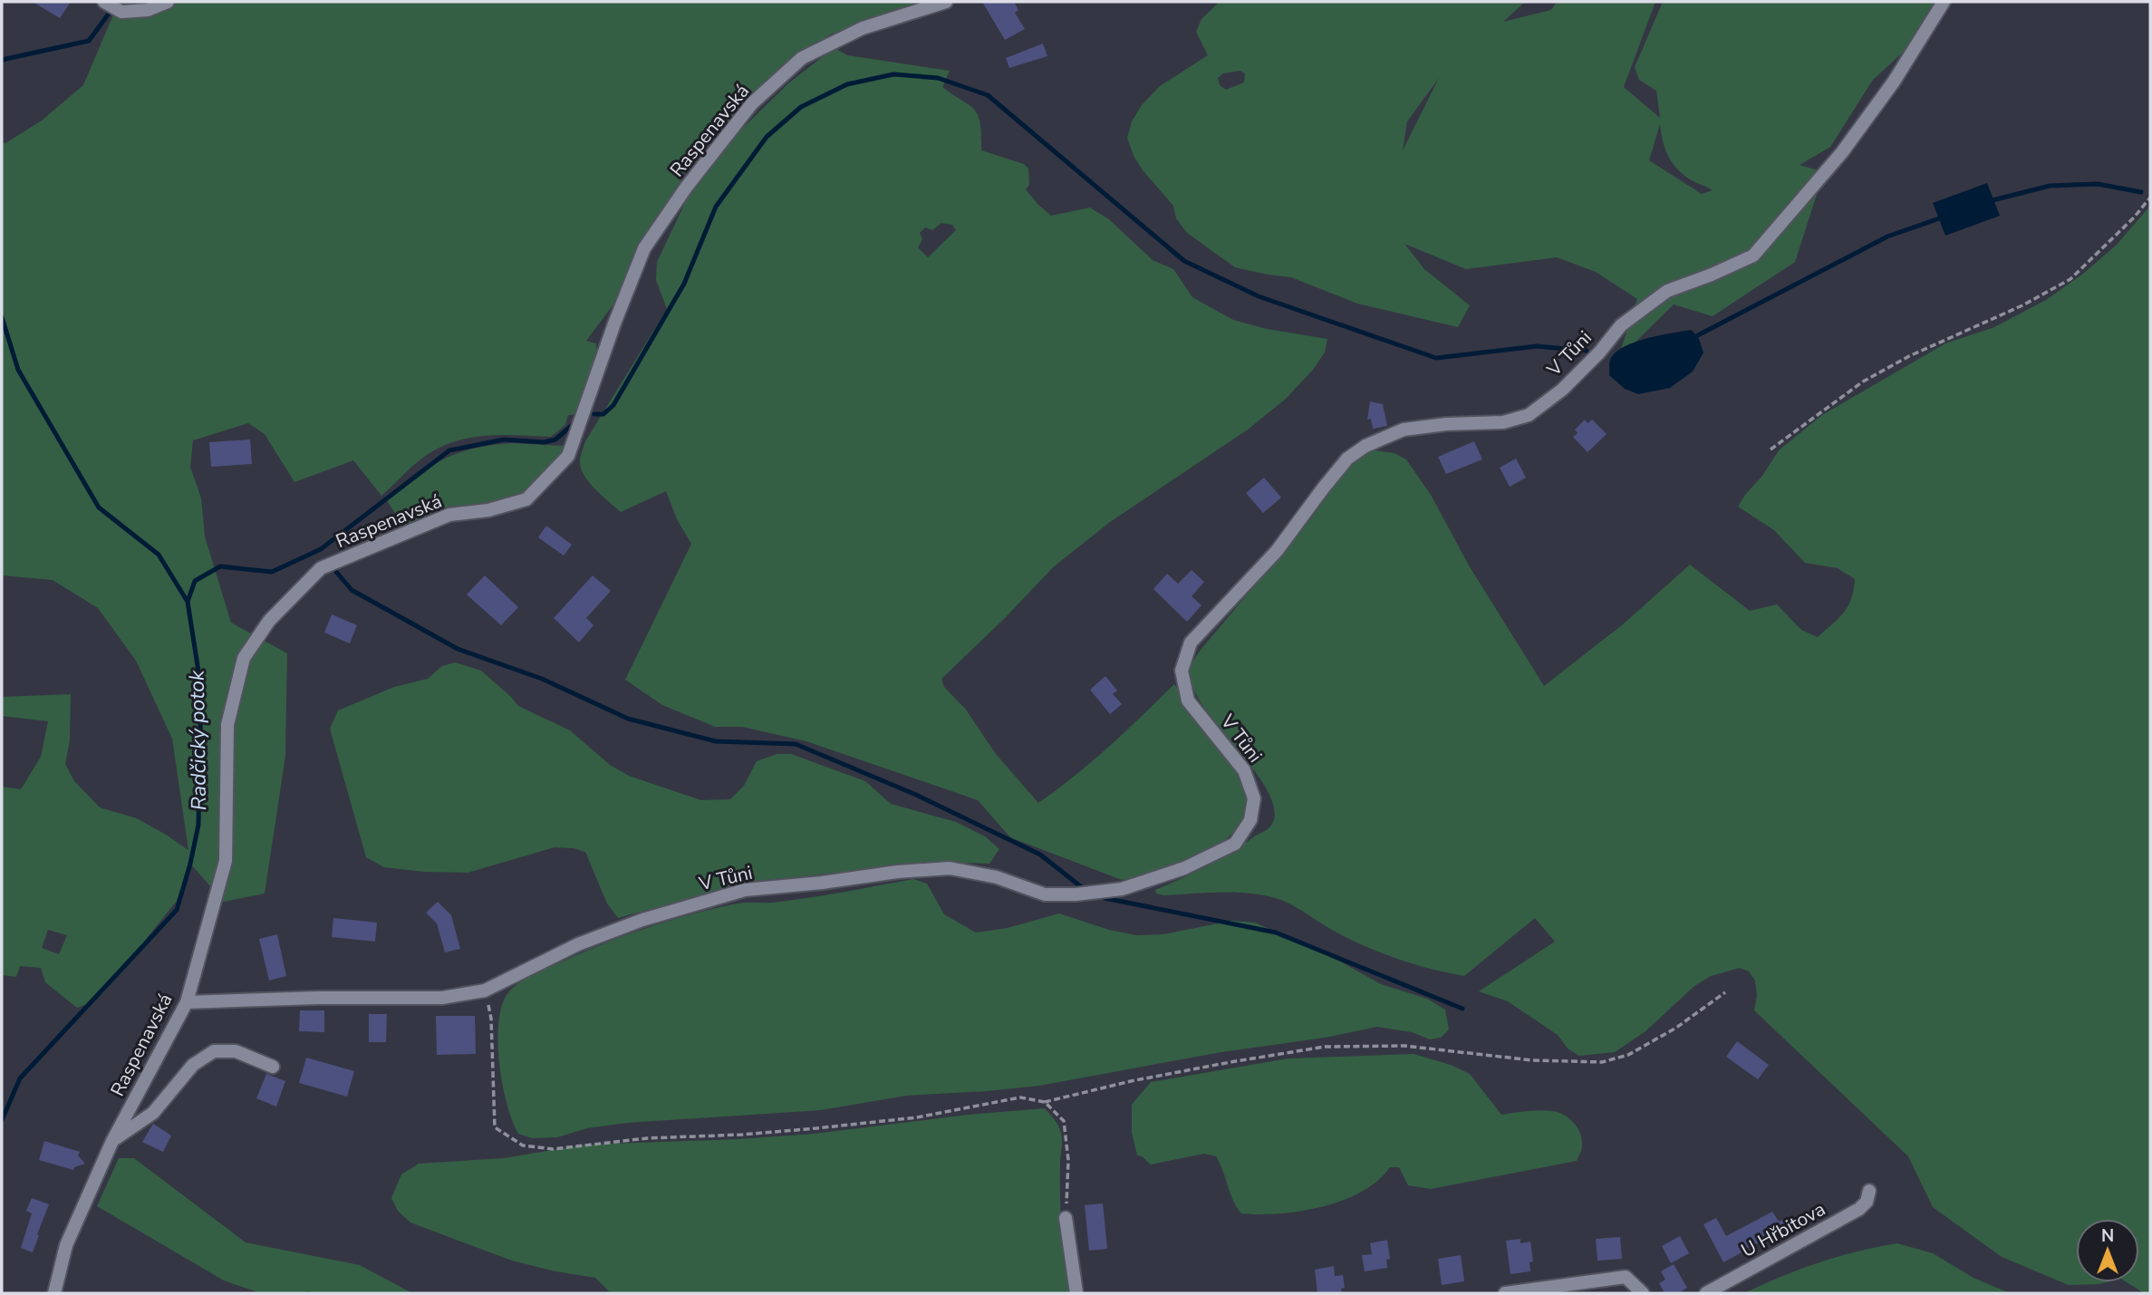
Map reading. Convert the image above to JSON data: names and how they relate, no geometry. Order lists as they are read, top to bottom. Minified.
{"streets":{"street":["Raspenavská","V Tůni","U Hřbitova"]},"crossings":[["Raspenavská","V Tůni"]],"water":["Radčický potok"],"north":"top"}
